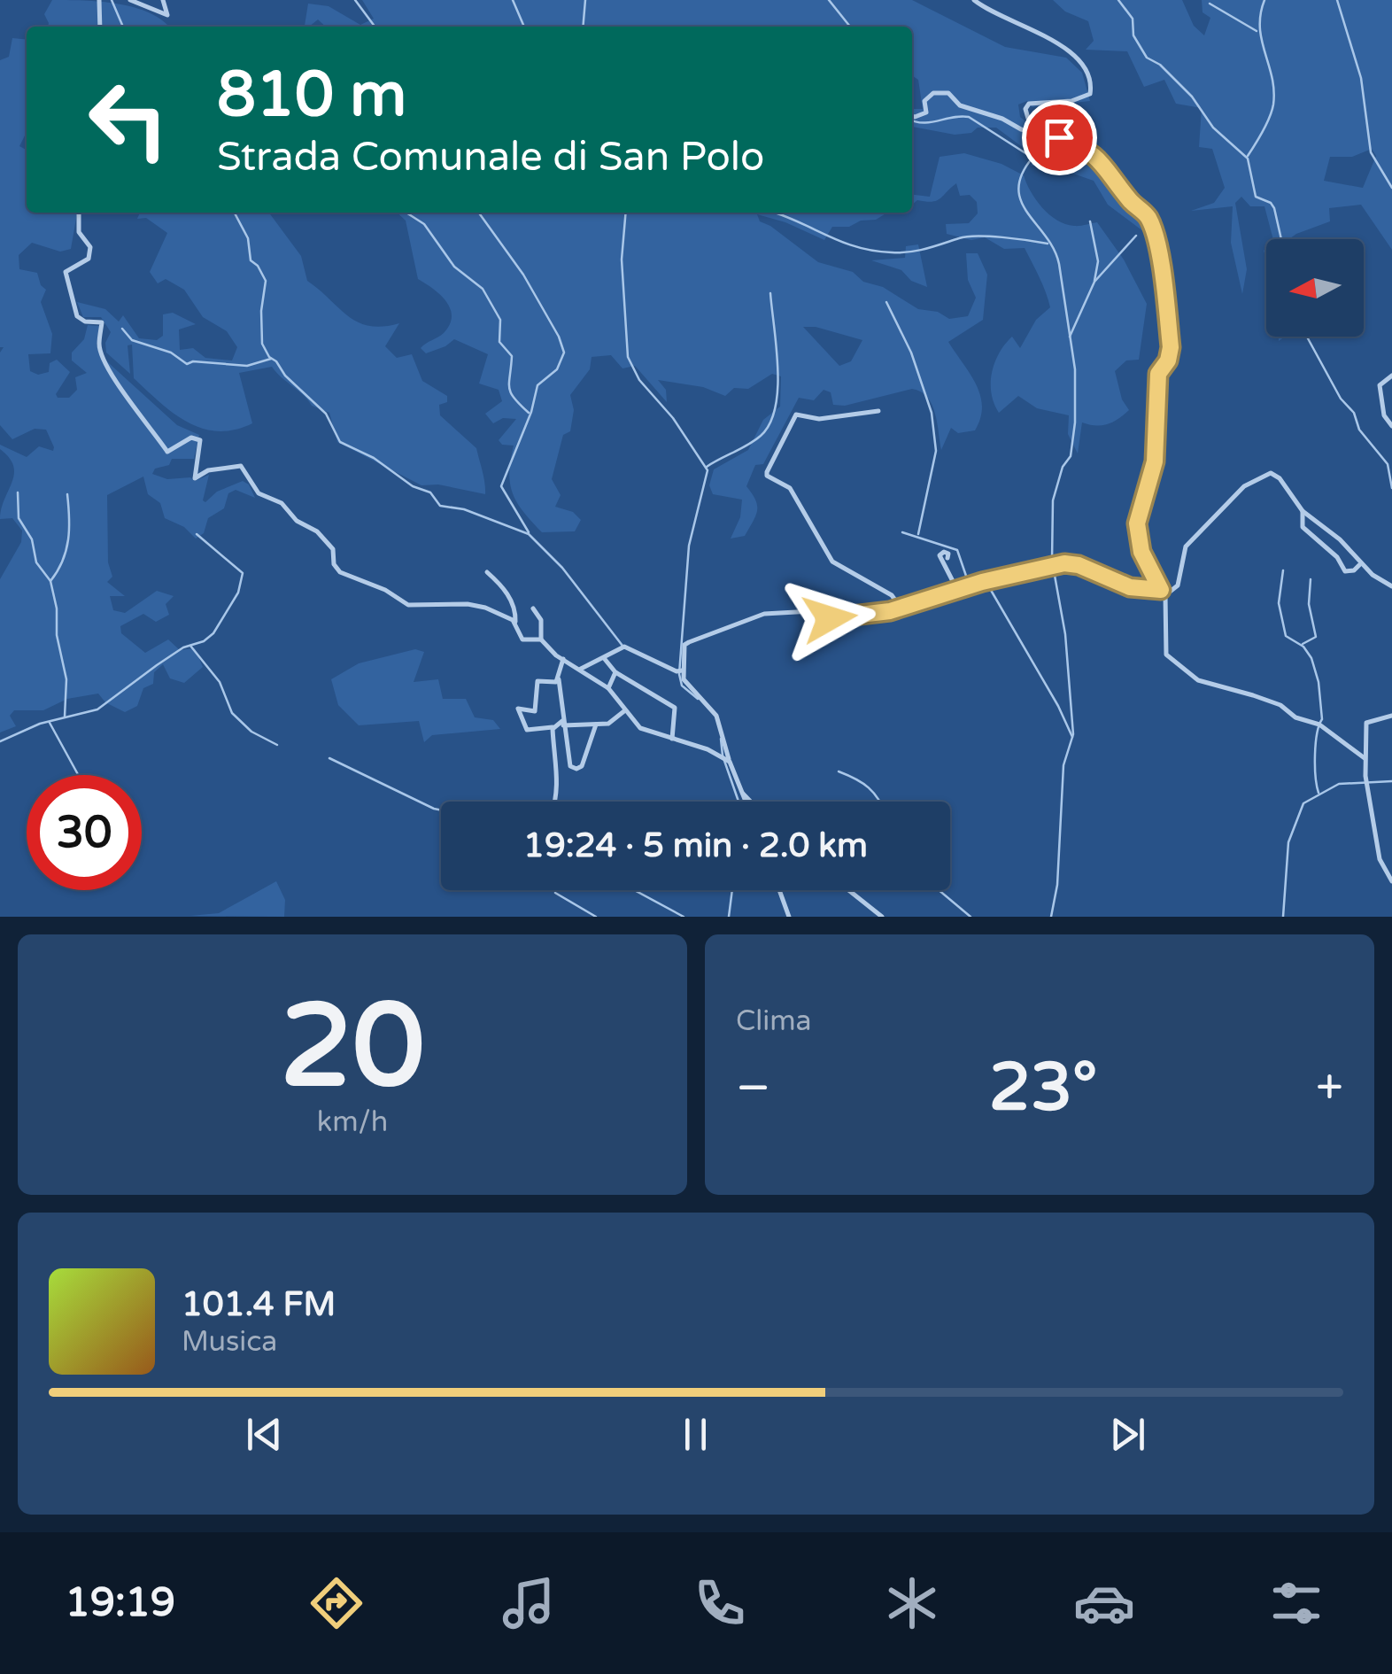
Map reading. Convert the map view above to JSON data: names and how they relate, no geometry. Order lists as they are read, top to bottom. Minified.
{"north":"left","page":{"turn":["810 m","Strada Comunale di San Polo"],"limit":"30","trip":"19:24 · 5 min · 2.0 km","tile":[["20","km/h"],"Clima"],"heat":["−","23°","+"],"song":["101.4 FM","Musica"],"tabs":"19:19"}}
